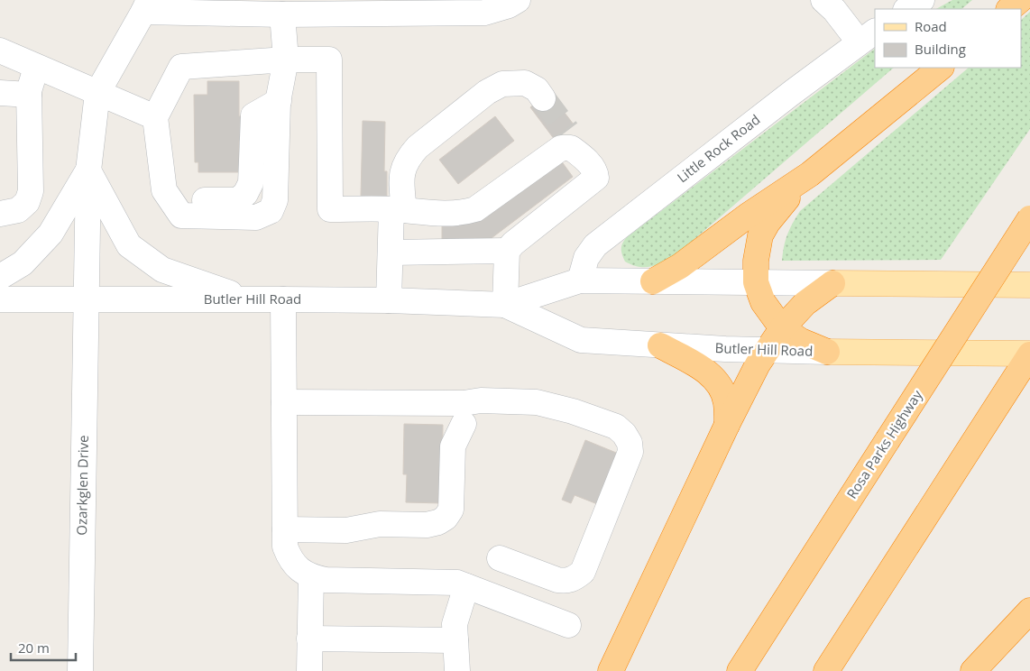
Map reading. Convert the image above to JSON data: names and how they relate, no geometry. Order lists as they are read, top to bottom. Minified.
{"streets":{"highway":["Rosa Parks Highway"],"main road":["Butler Hill Road"],"street":["Little Rock Road","Ozarkglen Drive"]},"crossings":[["Little Rock Road","Butler Hill Road"],["Butler Hill Road","Ozarkglen Drive"]],"legend":["Road","Building"],"scale_bar":"20 m"}
